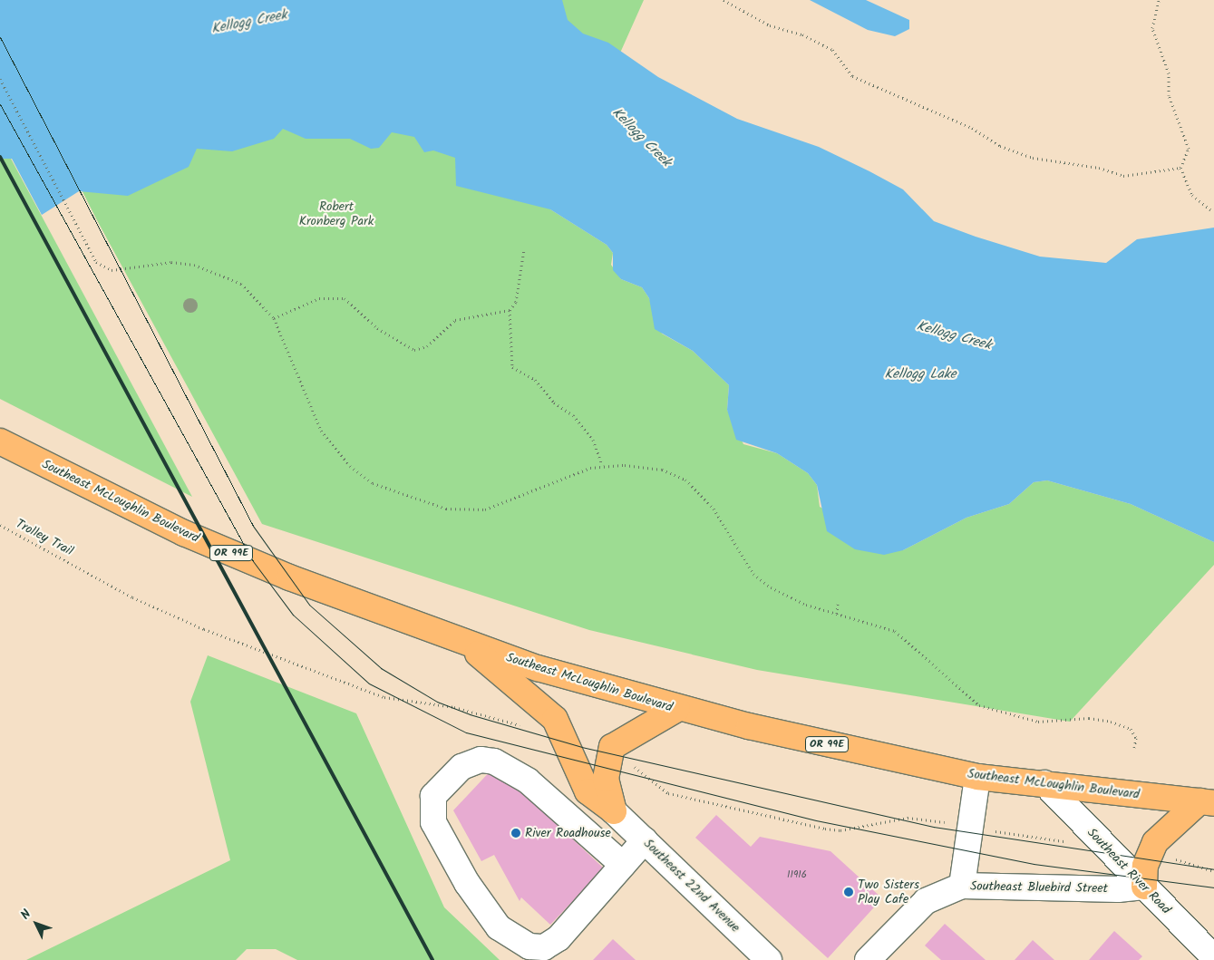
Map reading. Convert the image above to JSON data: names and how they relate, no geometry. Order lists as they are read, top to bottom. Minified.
{"streets":{"main road":["Southeast McLoughlin Boulevard","OR 99E"],"street":["Southeast River Road","Southeast 22nd Avenue","Southeast Bluebird Street"],"path":["Trolley Trail"]},"crossings":[["Southeast McLoughlin Boulevard","Southeast River Road"],["Southeast McLoughlin Boulevard","Southeast Bluebird Street"],["Southeast River Road","Southeast Bluebird Street"]],"water":["Kellogg Creek","Kellogg Lake"],"parks":["Robert Kronberg Park"],"places":["River Roadhouse","Two Sisters Play Cafe"],"house_numbers":["11916"],"north":"top left"}
